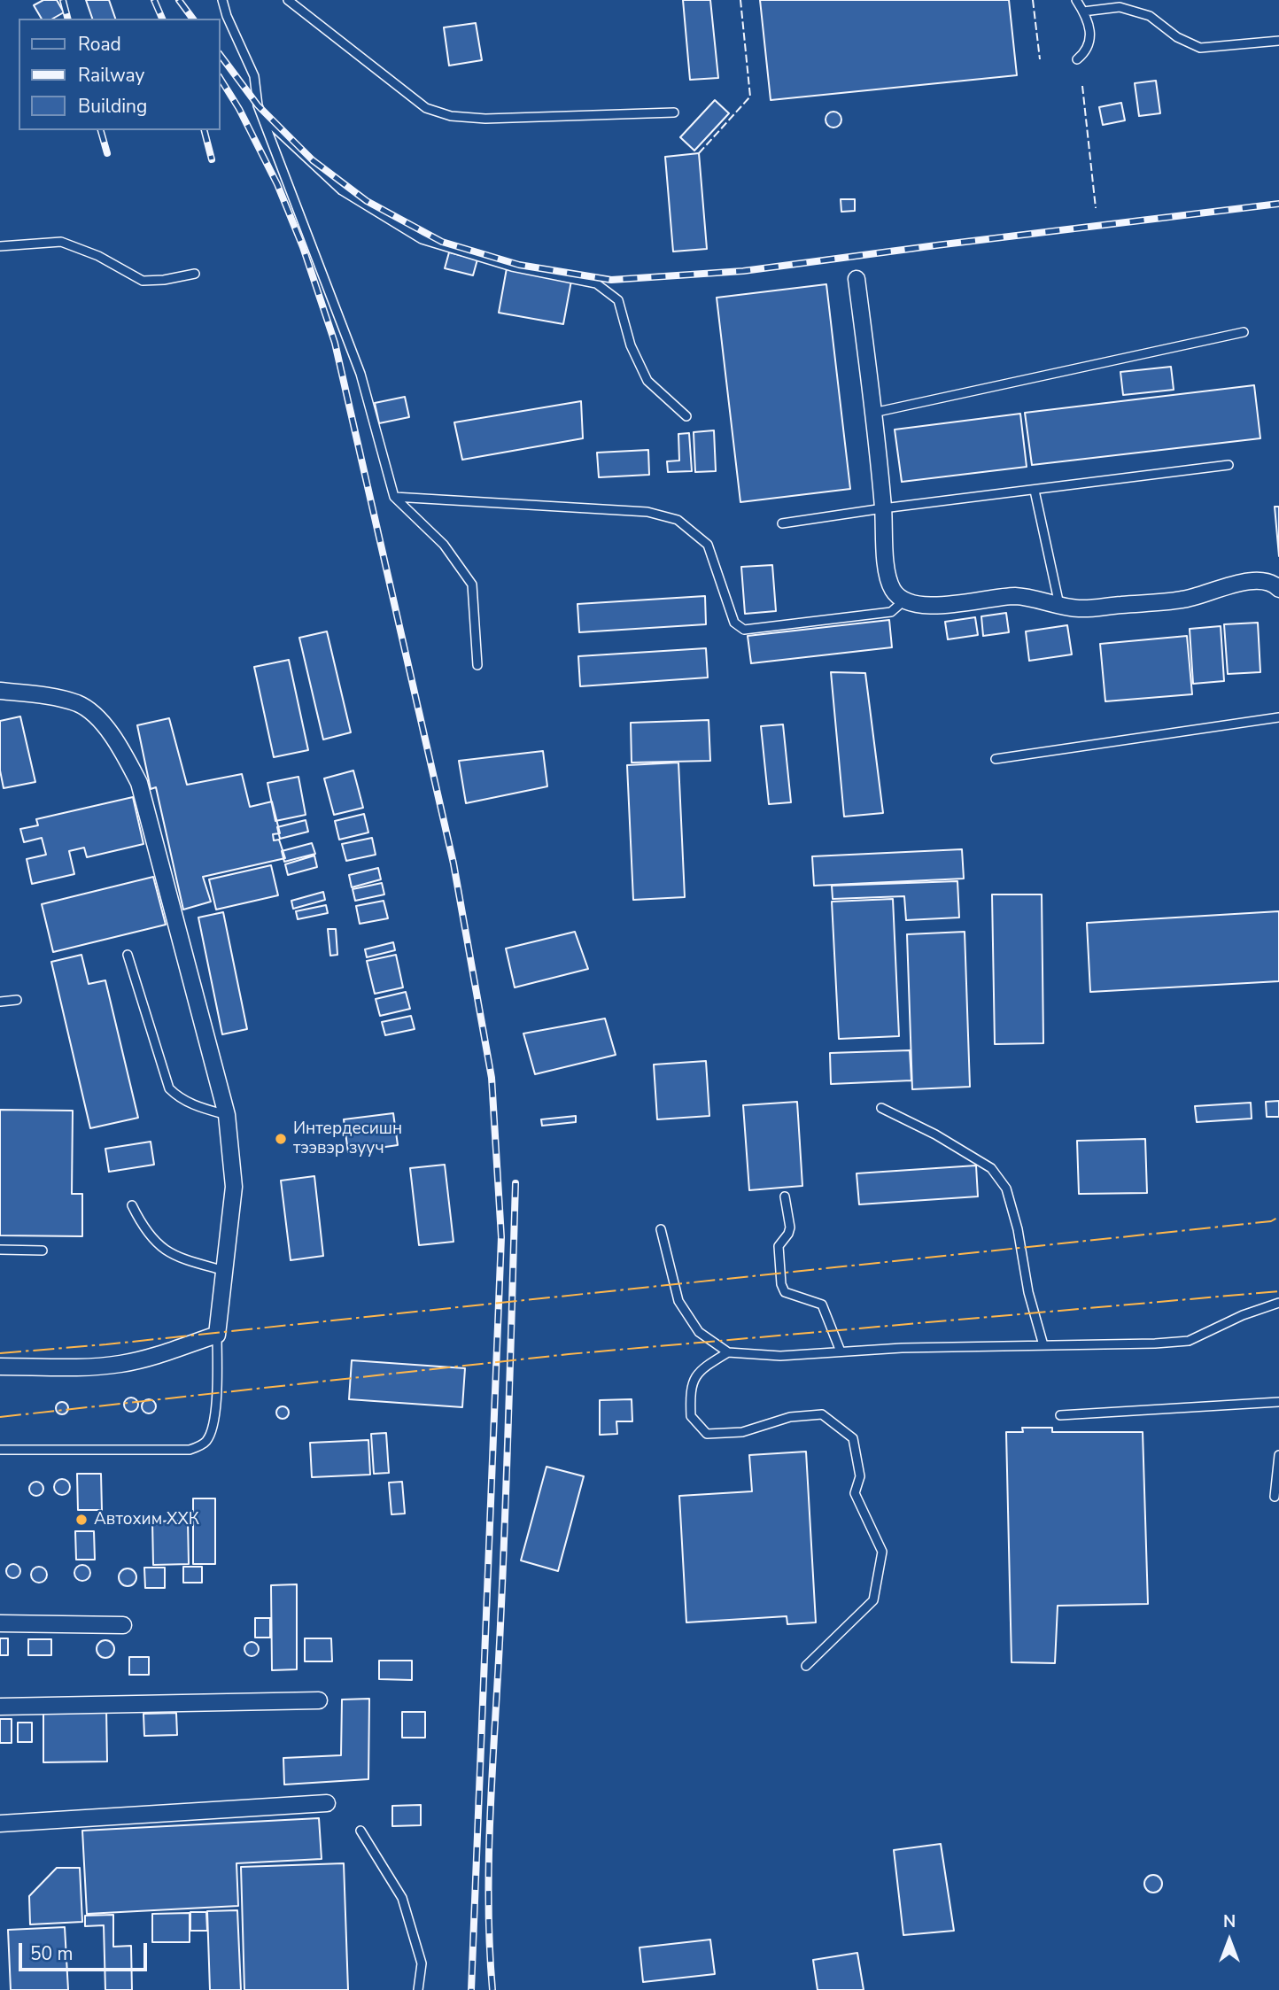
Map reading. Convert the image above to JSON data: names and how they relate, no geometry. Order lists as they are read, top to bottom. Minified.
{"places":["Интердесишн тээвэр зууч","Автохим ХХК"],"legend":["Road","Railway","Building"],"scale_bar":"50 m","north":"top"}
